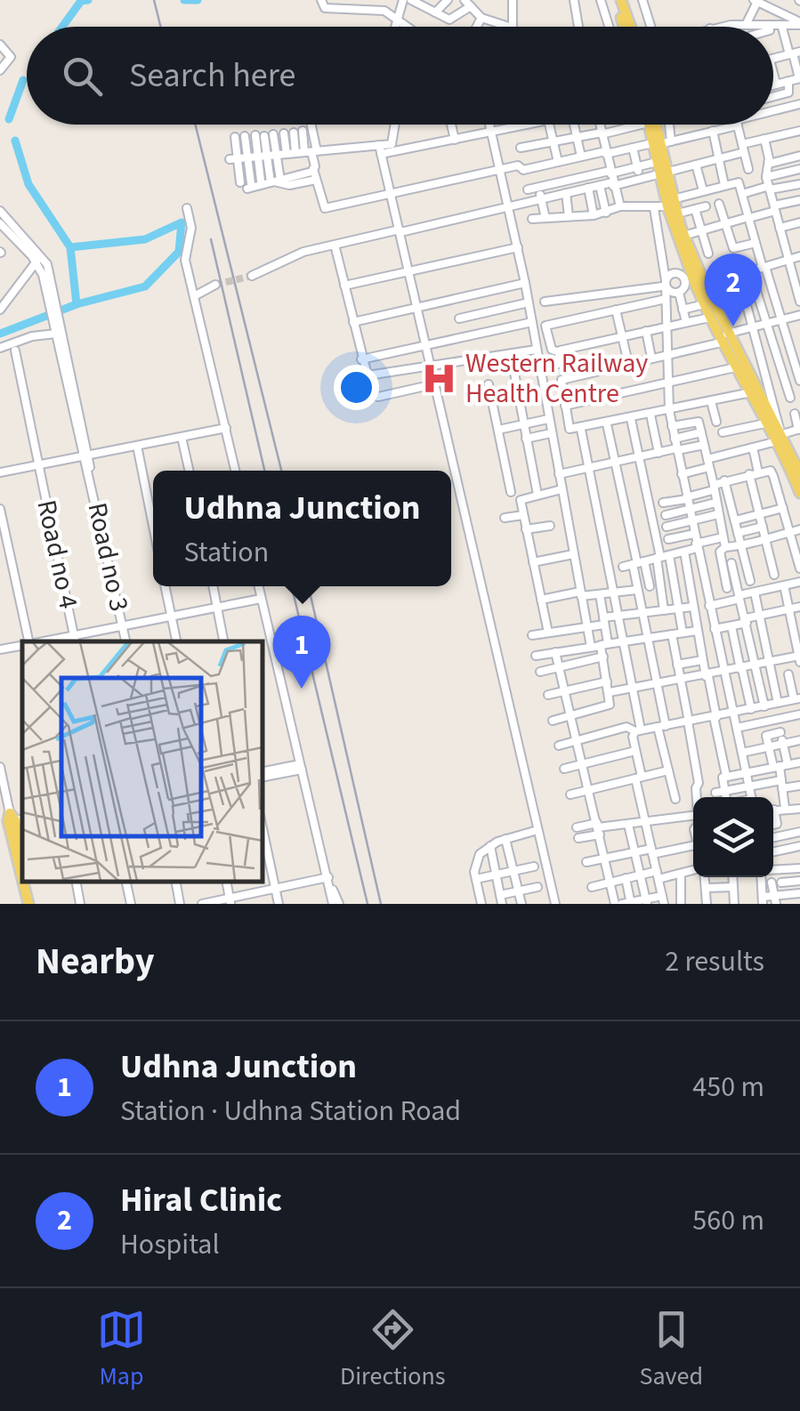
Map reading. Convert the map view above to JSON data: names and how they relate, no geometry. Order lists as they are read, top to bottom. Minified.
{"streets":{"street":["Road no 4","Road no 3"]},"places":{"hospital":["Western Railway Health Centre"]},"page":{"search":"Search here","pins":["2","1"],"popup":["Udhna Junction","Station"],"heading":["Nearby","2 results"],"list":[{"mark":"1","name":"Udhna Junction","note":"Station · Udhna Station Road","value":"450 m"},{"mark":"2","name":"Hiral Clinic","note":"Hospital","value":"560 m"}],"nav":["Map","Directions","Saved"]}}
